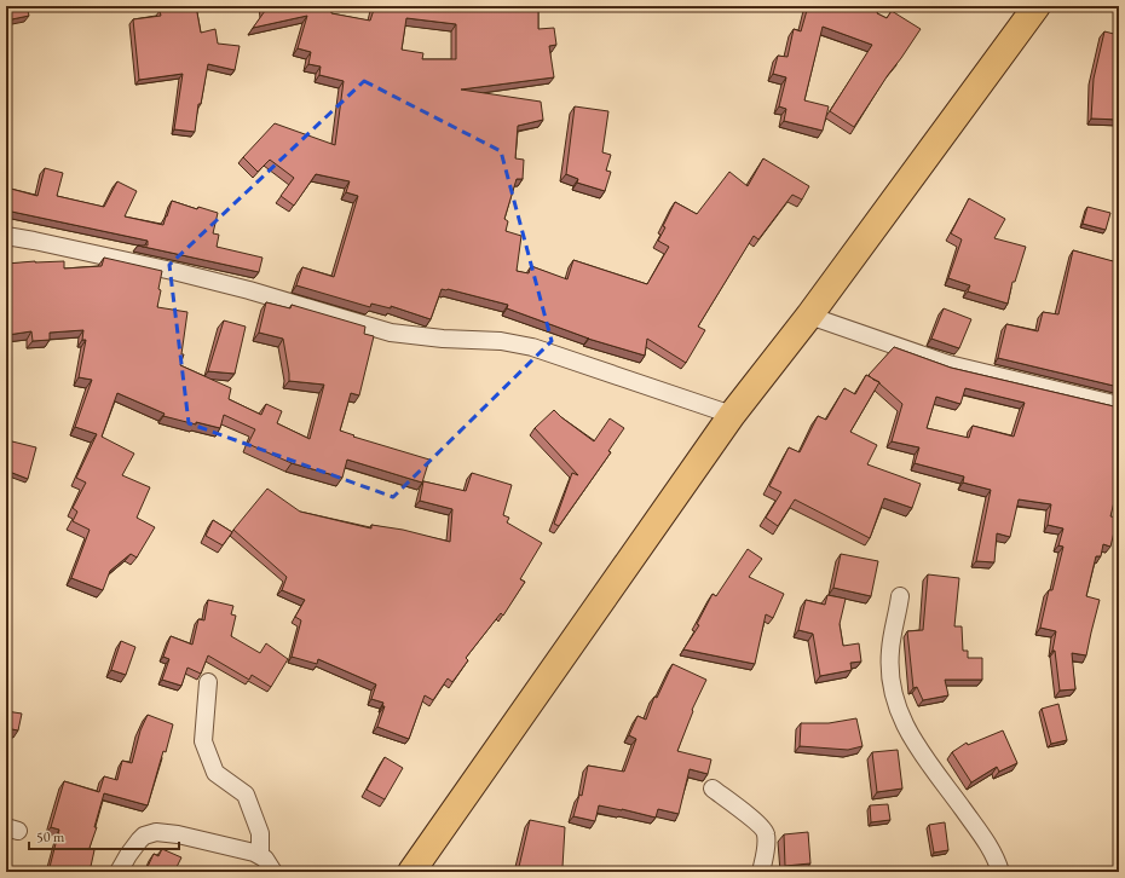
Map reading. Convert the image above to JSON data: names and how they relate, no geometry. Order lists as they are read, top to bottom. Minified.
{"scale_bar":"50 m"}
